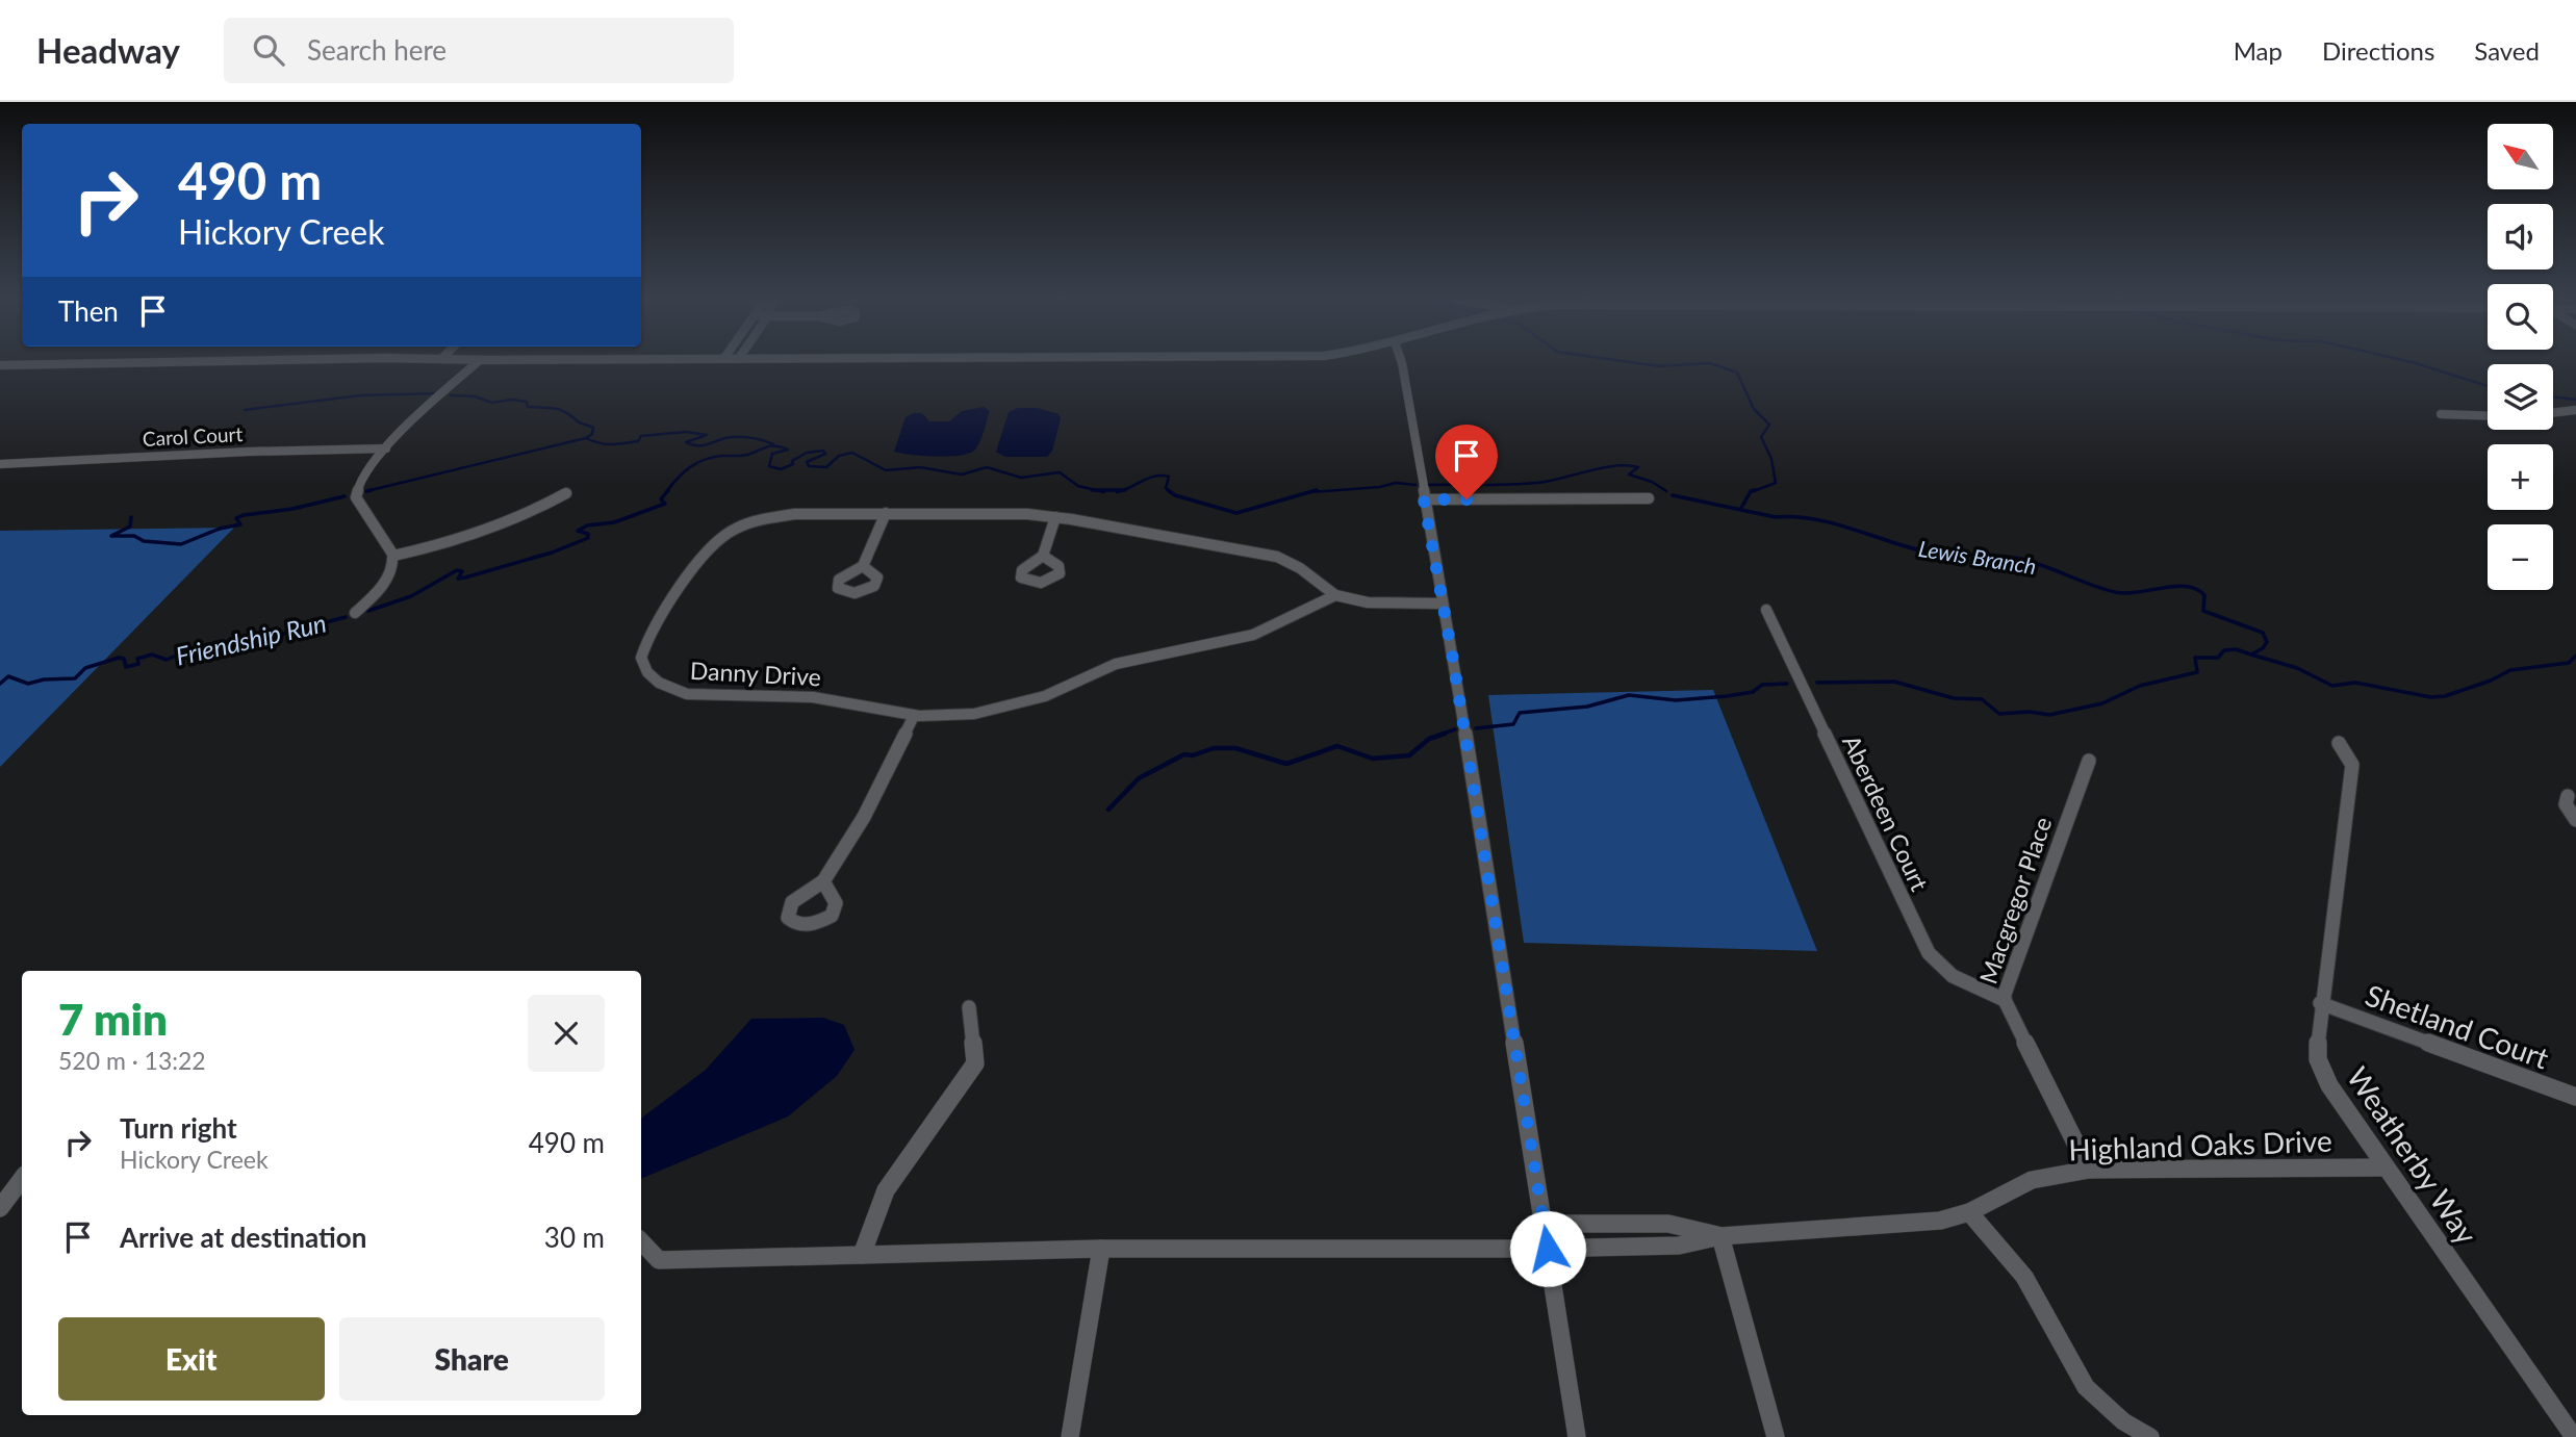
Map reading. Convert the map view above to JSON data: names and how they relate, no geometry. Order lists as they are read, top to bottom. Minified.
{"streets":{"street":["Carol Court","Danny Drive","Aberdeen Court","Macgregor Place","Shetland Court","Highland Oaks Drive","Weatherby Way"]},"crossings":[["Aberdeen Court","Macgregor Place"],["Macgregor Place","Highland Oaks Drive"],["Shetland Court","Weatherby Way"],["Highland Oaks Drive","Weatherby Way"]],"water":["Lewis Branch","Friendship Run"],"north":"top left","page":{"header":"Headway","search":"Search here","nav":["Map","Directions","Saved"],"map_buttons":["+","−"],"turn":["490 m","Hickory Creek"],"then":"Then","heading":["7 min","520 m · 13:22"],"list":[{"name":"Turn right","note":"Hickory Creek","value":"490 m"},{"name":"Arrive at destination","value":"30 m"}],"buttons":["Exit","Share"]}}
